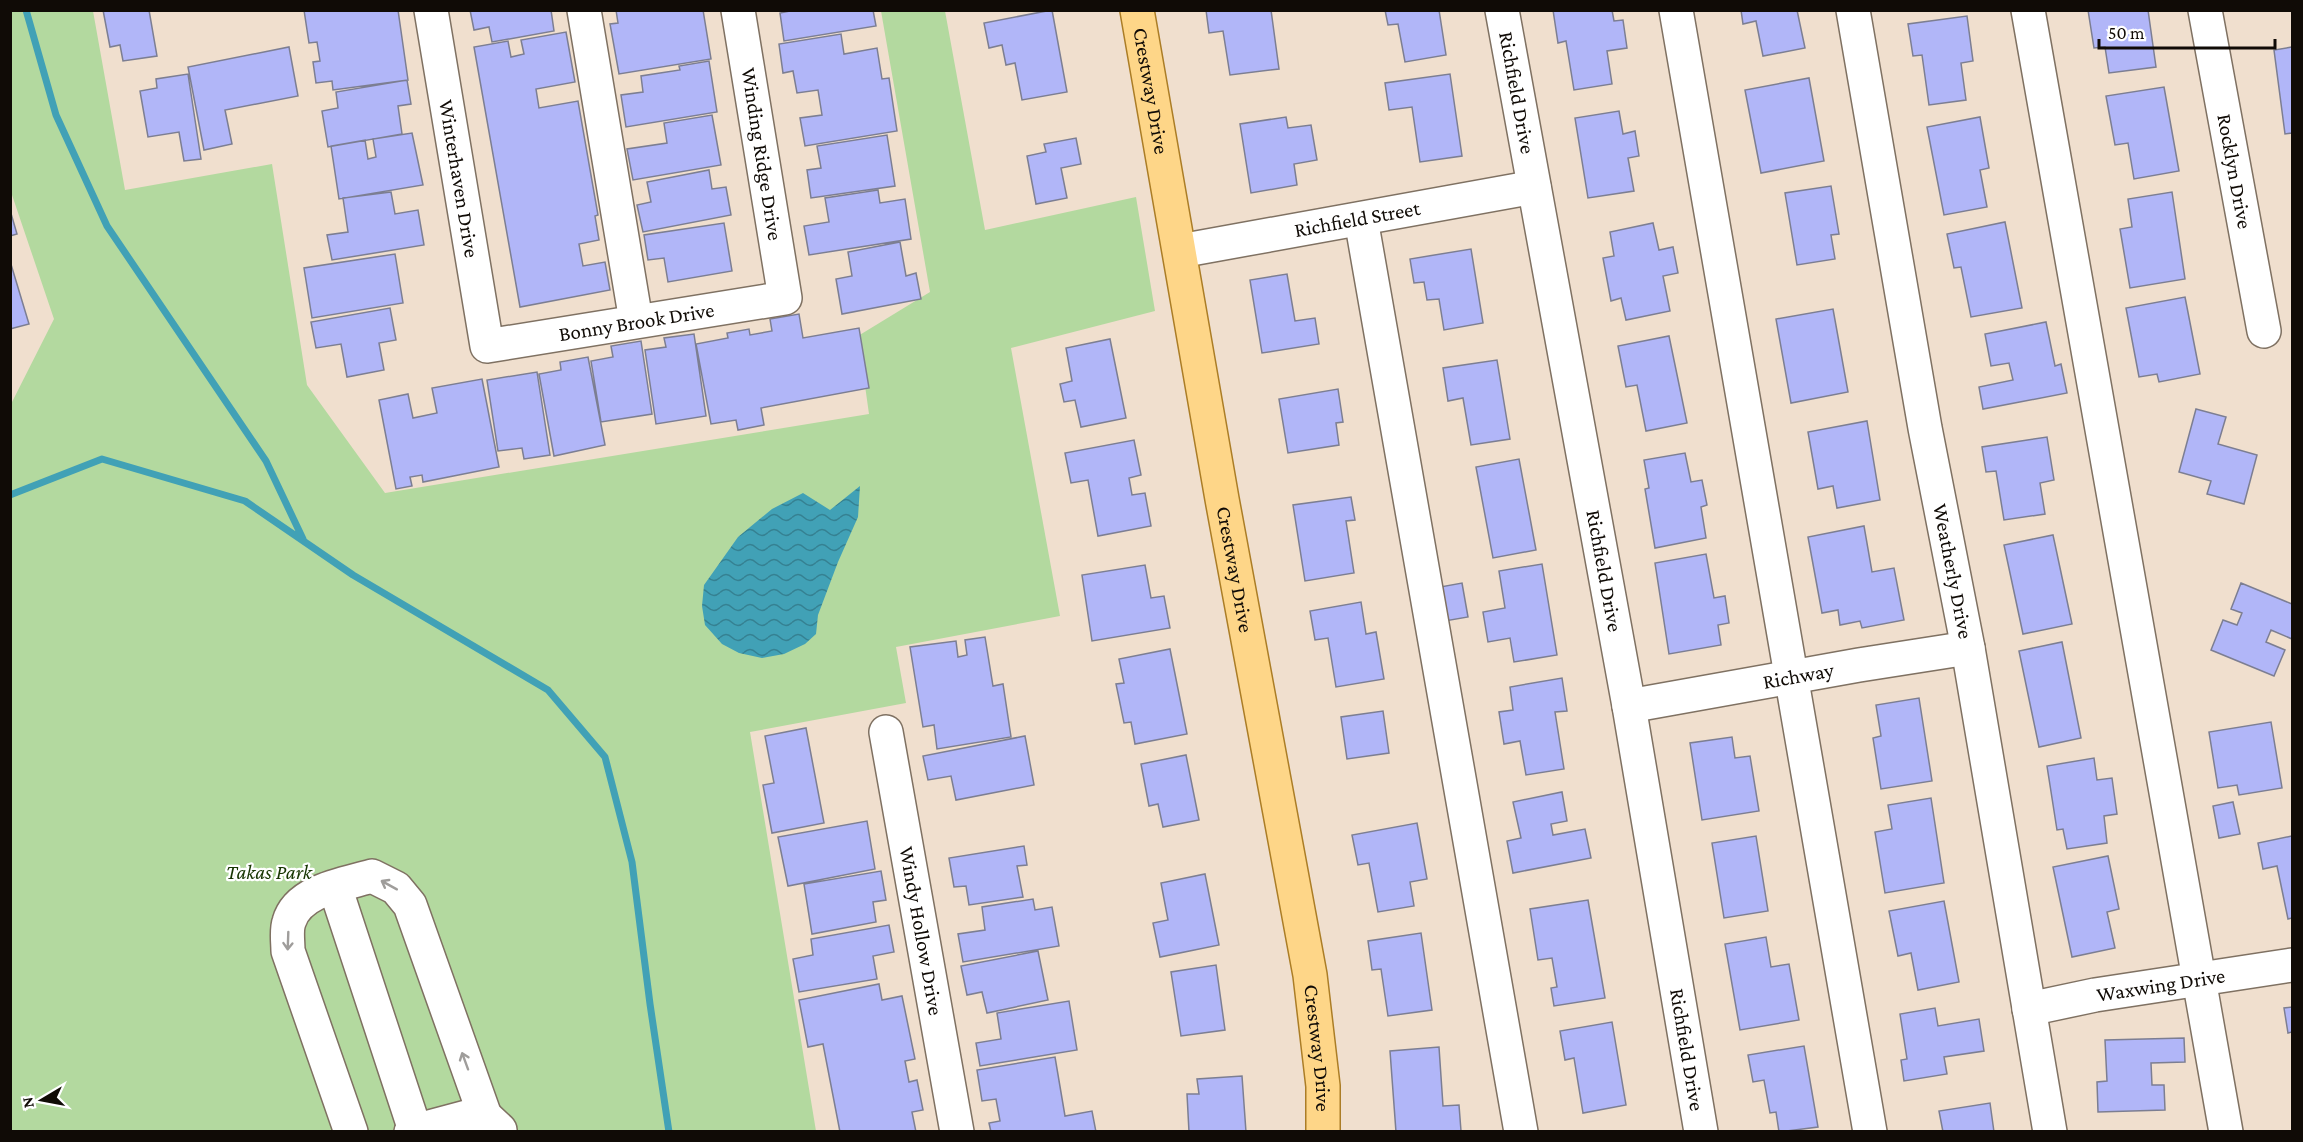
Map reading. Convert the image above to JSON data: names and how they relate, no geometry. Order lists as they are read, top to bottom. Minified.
{"streets":{"main road":["Crestway Drive"],"street":["Richfield Drive","Winding Ridge Drive","Rocklyn Drive","Winterhaven Drive","Richfield Street","Bonny Brook Drive","Weatherly Drive","Richway","Windy Hollow Drive","Waxwing Drive"]},"crossings":[["Crestway Drive","Richfield Street"],["Richfield Drive","Richfield Street"],["Richfield Drive","Richway"],["Winding Ridge Drive","Bonny Brook Drive"],["Winterhaven Drive","Bonny Brook Drive"],["Weatherly Drive","Richway"],["Weatherly Drive","Waxwing Drive"]],"parks":["Takas Park"],"scale_bar":"50 m","north":"left"}
